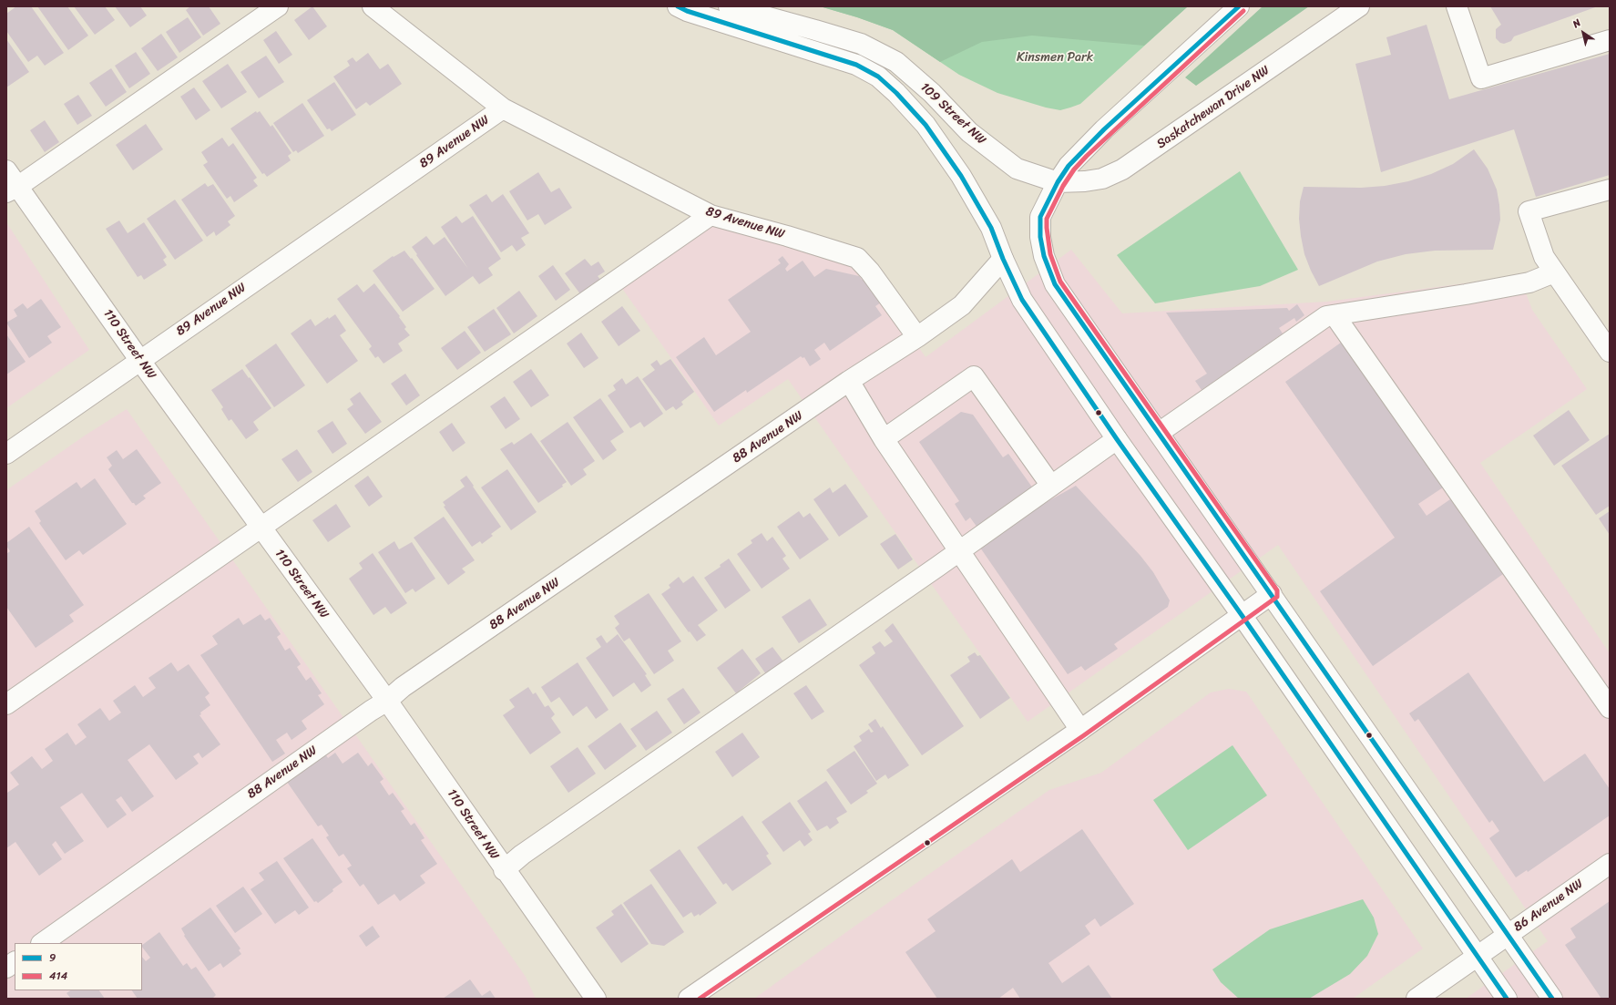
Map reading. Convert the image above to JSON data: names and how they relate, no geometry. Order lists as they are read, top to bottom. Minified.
{"streets":{"street":["Saskatchewan Drive NW","109 Street NW","89 Avenue NW","110 Street NW","88 Avenue NW","86 Avenue NW"]},"crossings":[["Saskatchewan Drive NW","109 Street NW"],["109 Street NW","88 Avenue NW"],["109 Street NW","86 Avenue NW"],["89 Avenue NW","110 Street NW"],["89 Avenue NW","88 Avenue NW"],["110 Street NW","88 Avenue NW"]],"parks":["Kinsmen Park"],"lines":["transit line 9","transit line 414"],"legend":["9","414"],"north":"top left"}
